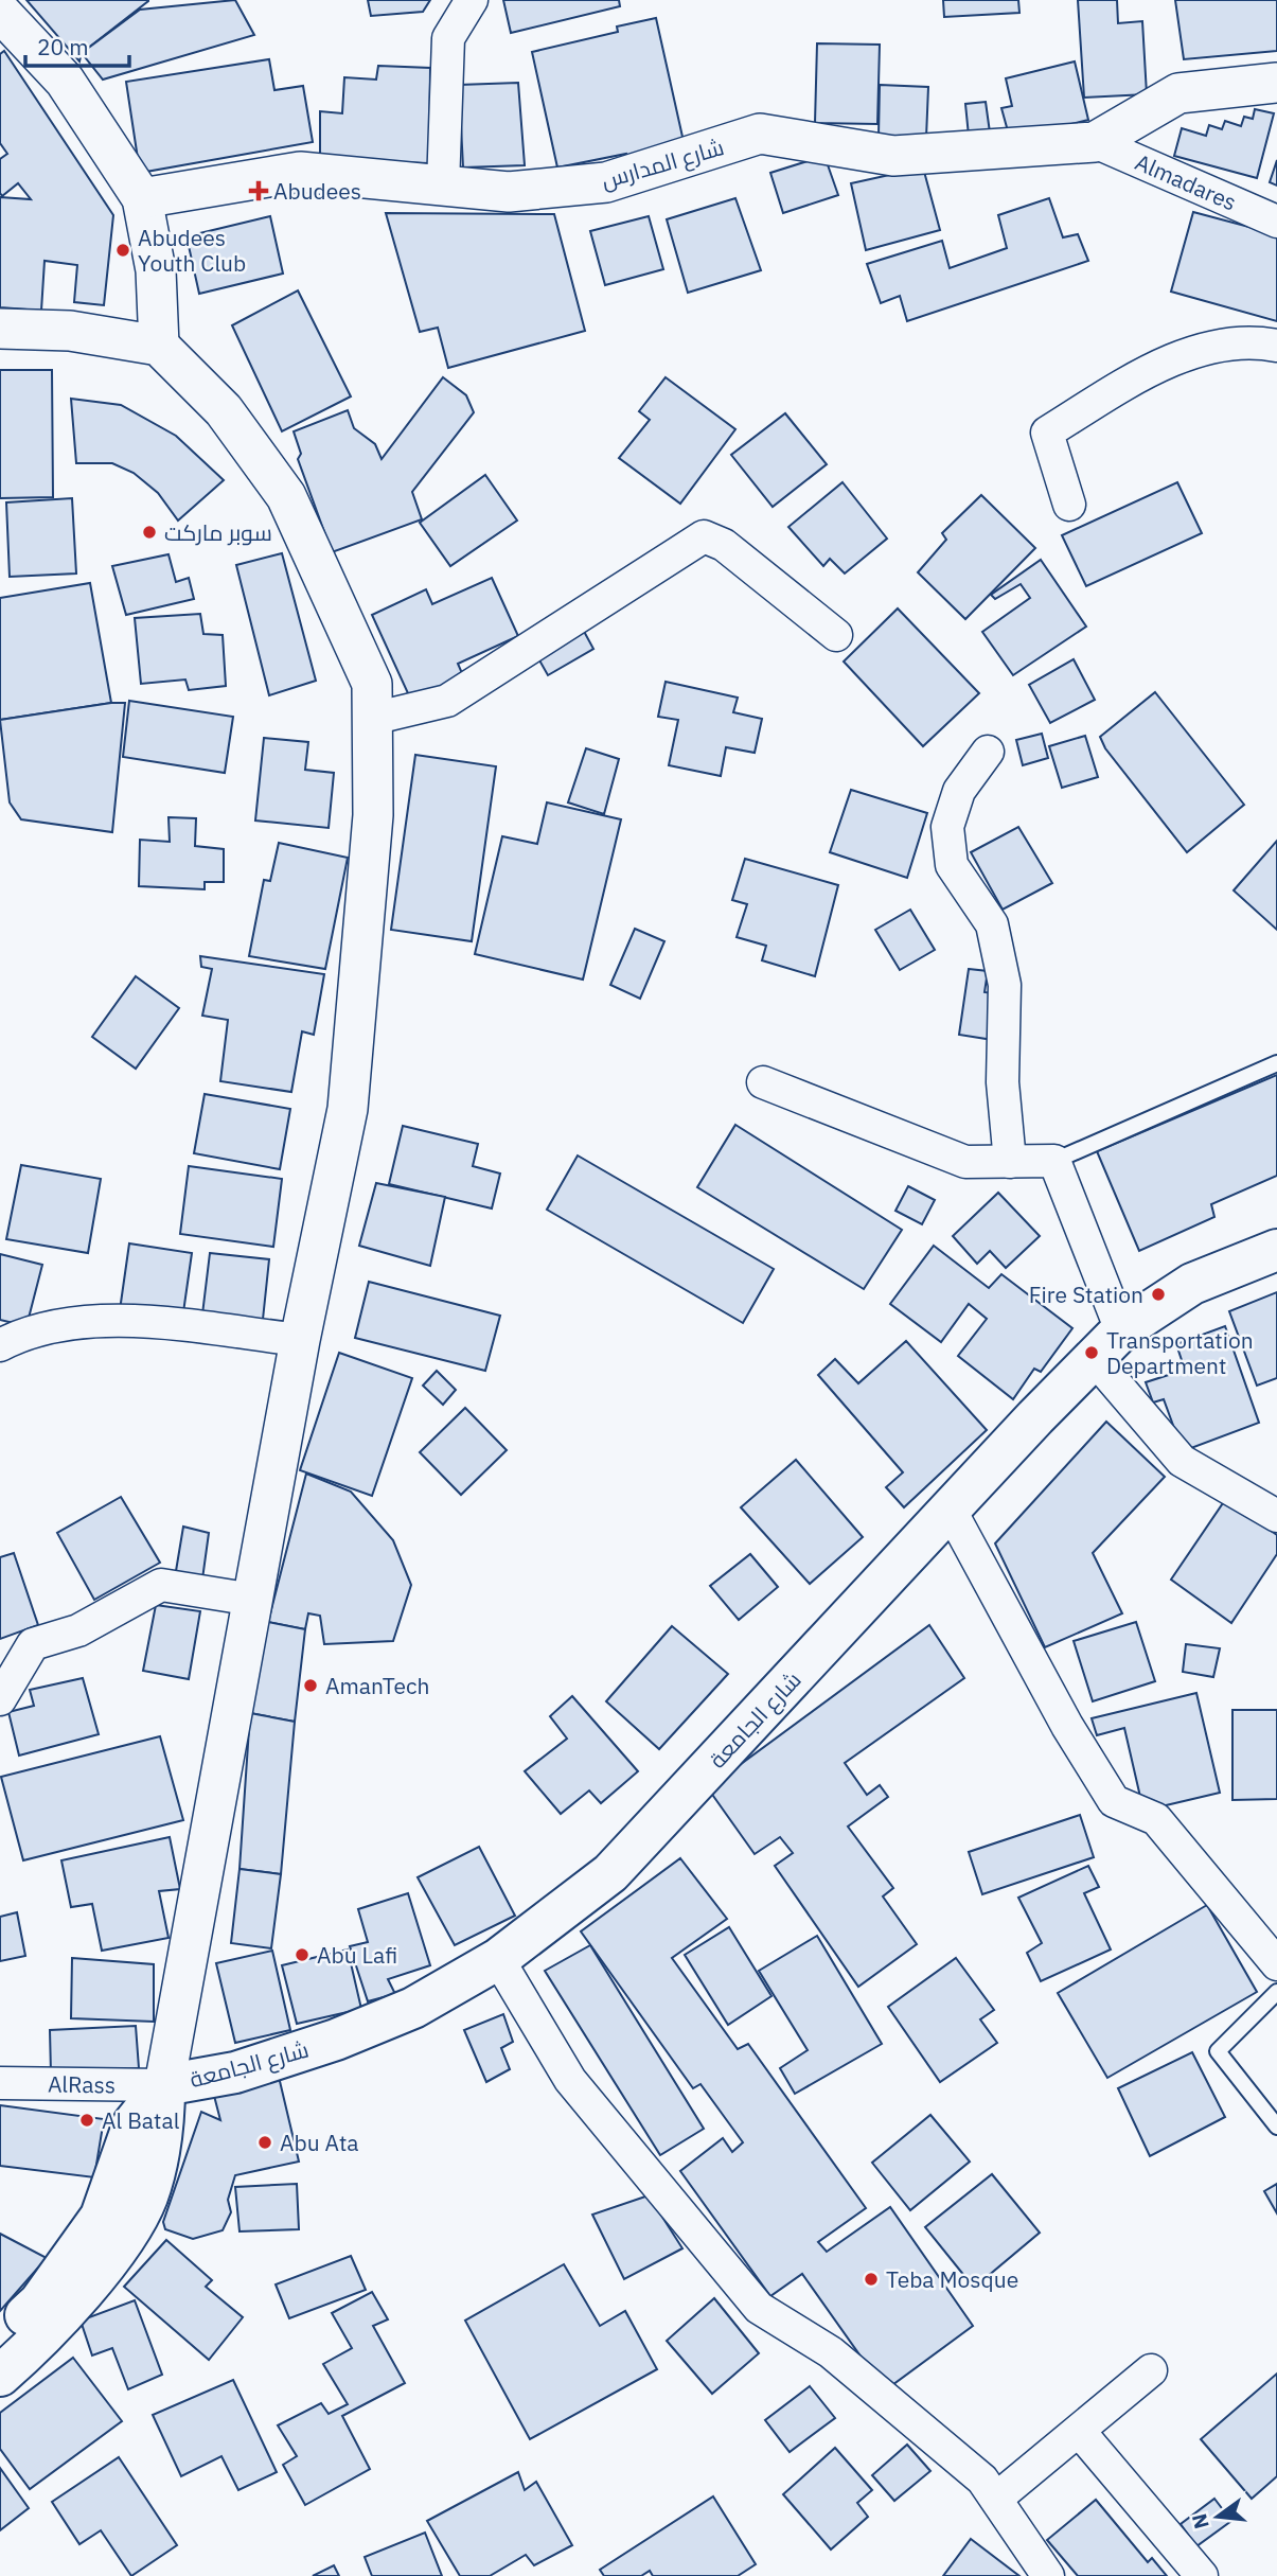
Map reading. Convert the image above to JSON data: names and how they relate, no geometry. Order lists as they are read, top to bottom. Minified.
{"streets":{"main road":["شارع الجامعة"],"street":["شارع المدارس","Almadares","AlRass"]},"crossings":[["شارع المدارس","Almadares"],["شارع الجامعة","AlRass"]],"places":{"health":["Abudees"],"other":["Abudees Youth Club","سوبر ماركت","Fire Station","Transportation Department","AmanTech","Abu Lafi","Al Batal","Abu Ata","Teba Mosque"]},"scale_bar":"20 m","north":"left"}
